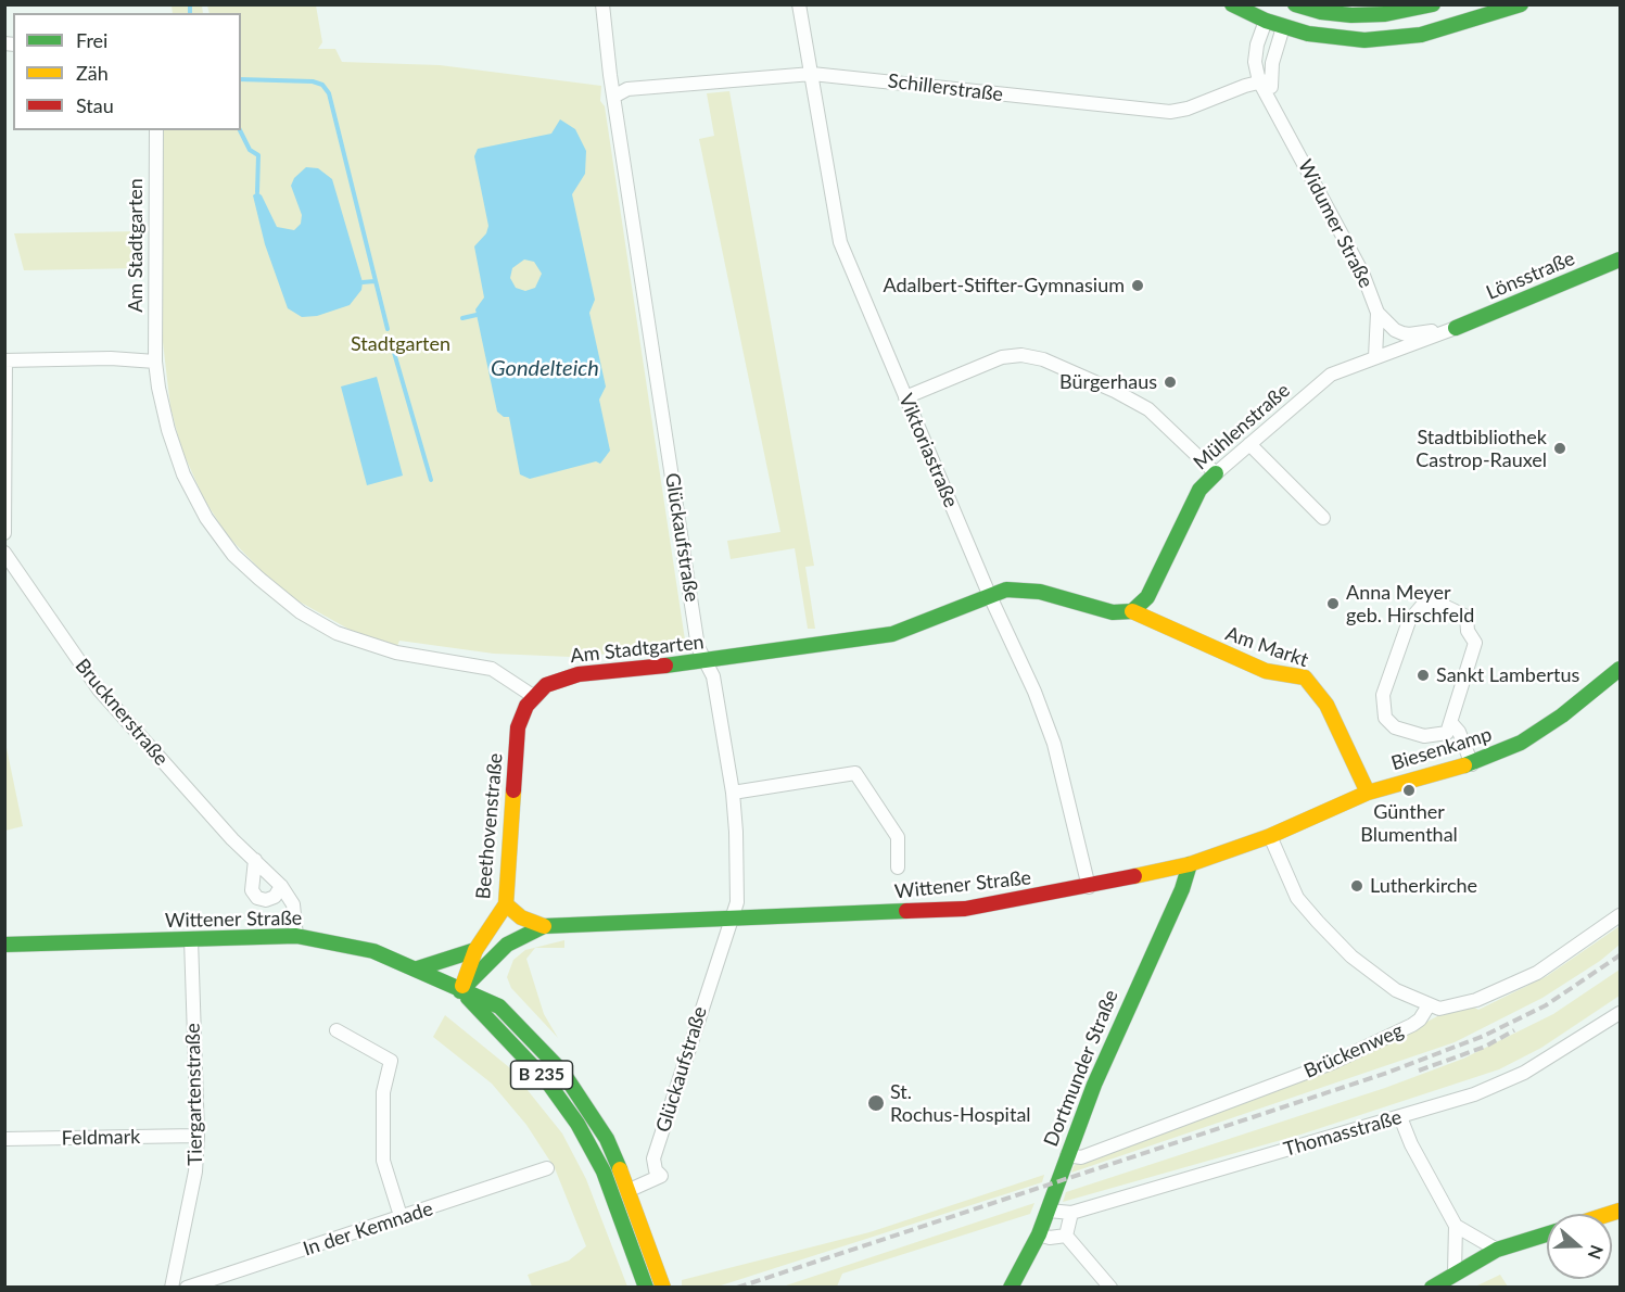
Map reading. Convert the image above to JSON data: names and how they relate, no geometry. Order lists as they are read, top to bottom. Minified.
{"streets":{"street":["Schillerstraße","Widumer Straße","Am Stadtgarten","Lönsstraße","Mühlenstraße","Viktoriastraße","Glückaufstraße","Am Markt","Brucknerstraße","Biesenkamp","Beethovenstraße","Wittener Straße","Brückenweg","Dortmunder Straße","B 235","Tiergartenstraße","Thomasstraße","Feldmark","In der Kemnade"]},"crossings":[["Schillerstraße","Widumer Straße"],["Schillerstraße","Viktoriastraße"],["Schillerstraße","Glückaufstraße"],["Widumer Straße","Lönsstraße"],["Widumer Straße","Mühlenstraße"],["Am Stadtgarten","Mühlenstraße"],["Am Stadtgarten","Viktoriastraße"],["Am Stadtgarten","Glückaufstraße"],["Am Stadtgarten","Am Markt"],["Am Stadtgarten","Beethovenstraße"],["Lönsstraße","Mühlenstraße"],["Mühlenstraße","Am Markt"],["Viktoriastraße","Wittener Straße"],["Glückaufstraße","Wittener Straße"],["Glückaufstraße","B 235"],["Am Markt","Biesenkamp"],["Am Markt","Wittener Straße"],["Brucknerstraße","Wittener Straße"],["Biesenkamp","Wittener Straße"],["Beethovenstraße","Wittener Straße"],["Beethovenstraße","B 235"],["Wittener Straße","Dortmunder Straße"],["Wittener Straße","B 235"],["Wittener Straße","Tiergartenstraße"],["Brückenweg","Dortmunder Straße"],["Dortmunder Straße","Thomasstraße"],["Tiergartenstraße","Feldmark"]],"water":["Gondelteich"],"parks":["Stadtgarten"],"places":["Adalbert-Stifter-Gymnasium","Bürgerhaus","Stadtbibliothek Castrop-Rauxel","Anna Meyer geb. Hirschfeld","Sankt Lambertus","Günther Blumenthal","Lutherkirche","St. Rochus-Hospital"],"legend":["Frei","Zäh","Stau"],"north":"right"}
